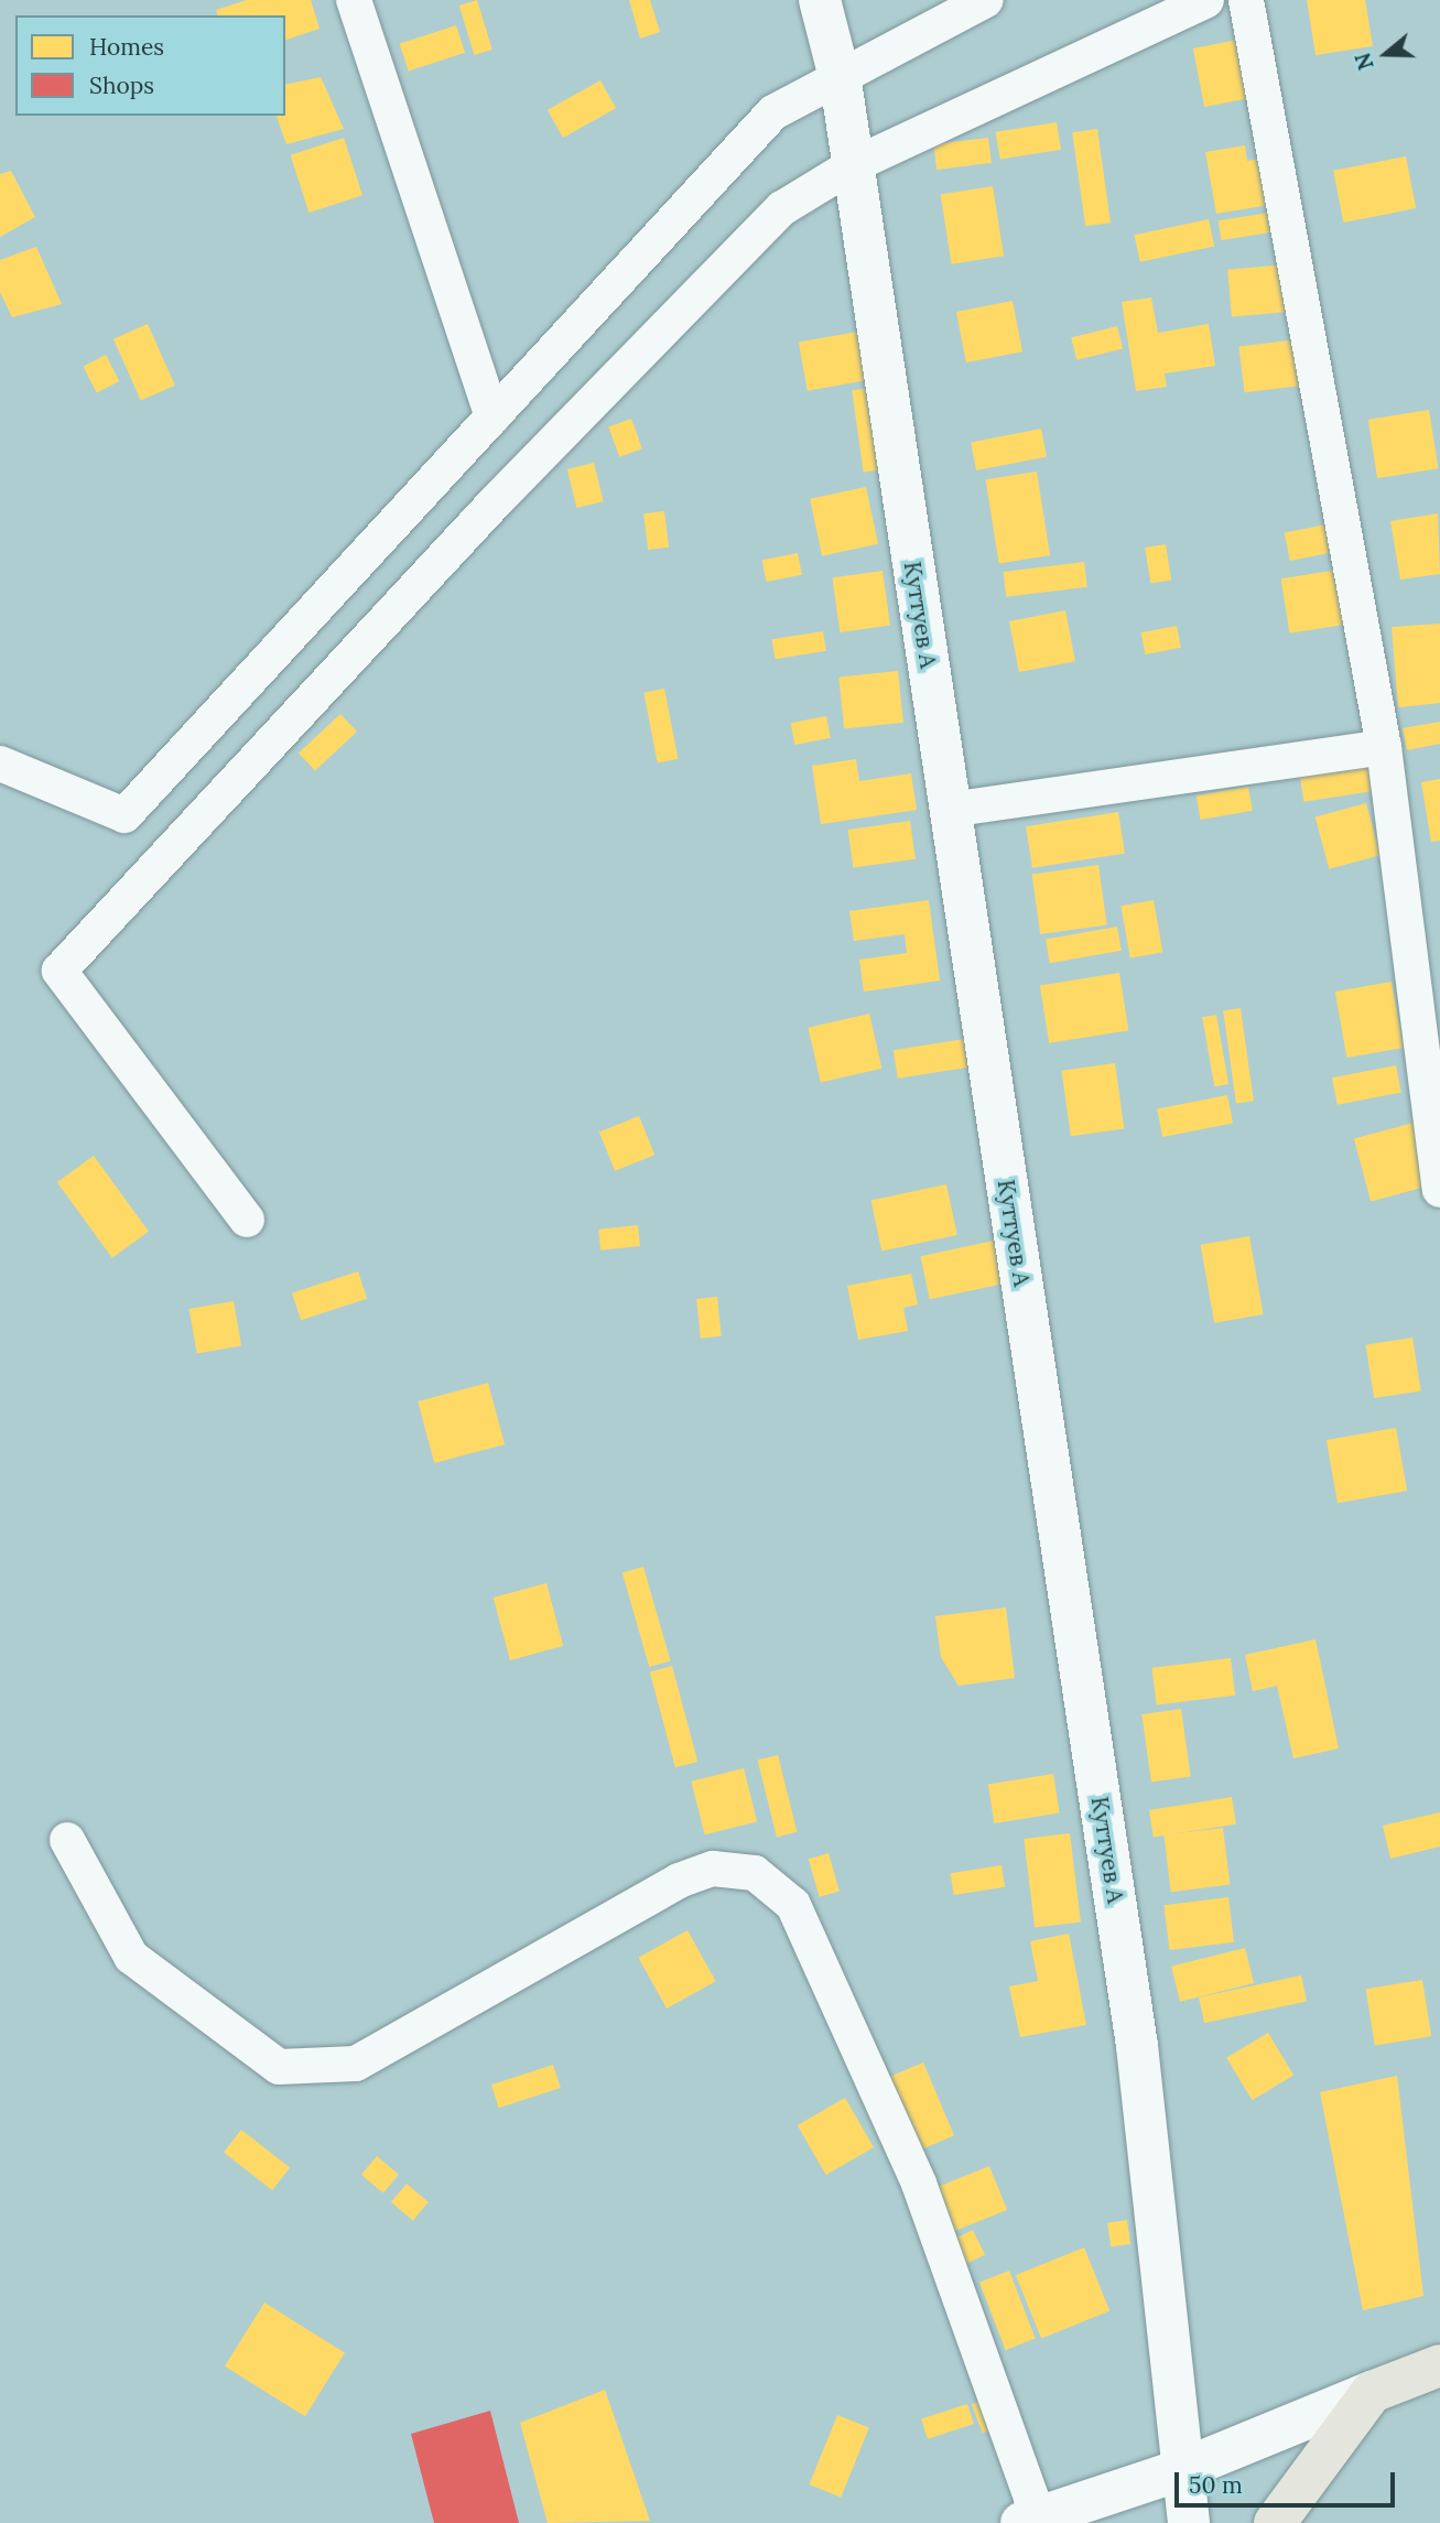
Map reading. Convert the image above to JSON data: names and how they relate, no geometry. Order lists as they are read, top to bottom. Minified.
{"streets":{"street":["Куттуев А"]},"legend":["Homes","Shops"],"scale_bar":"50 m","north":"left"}
